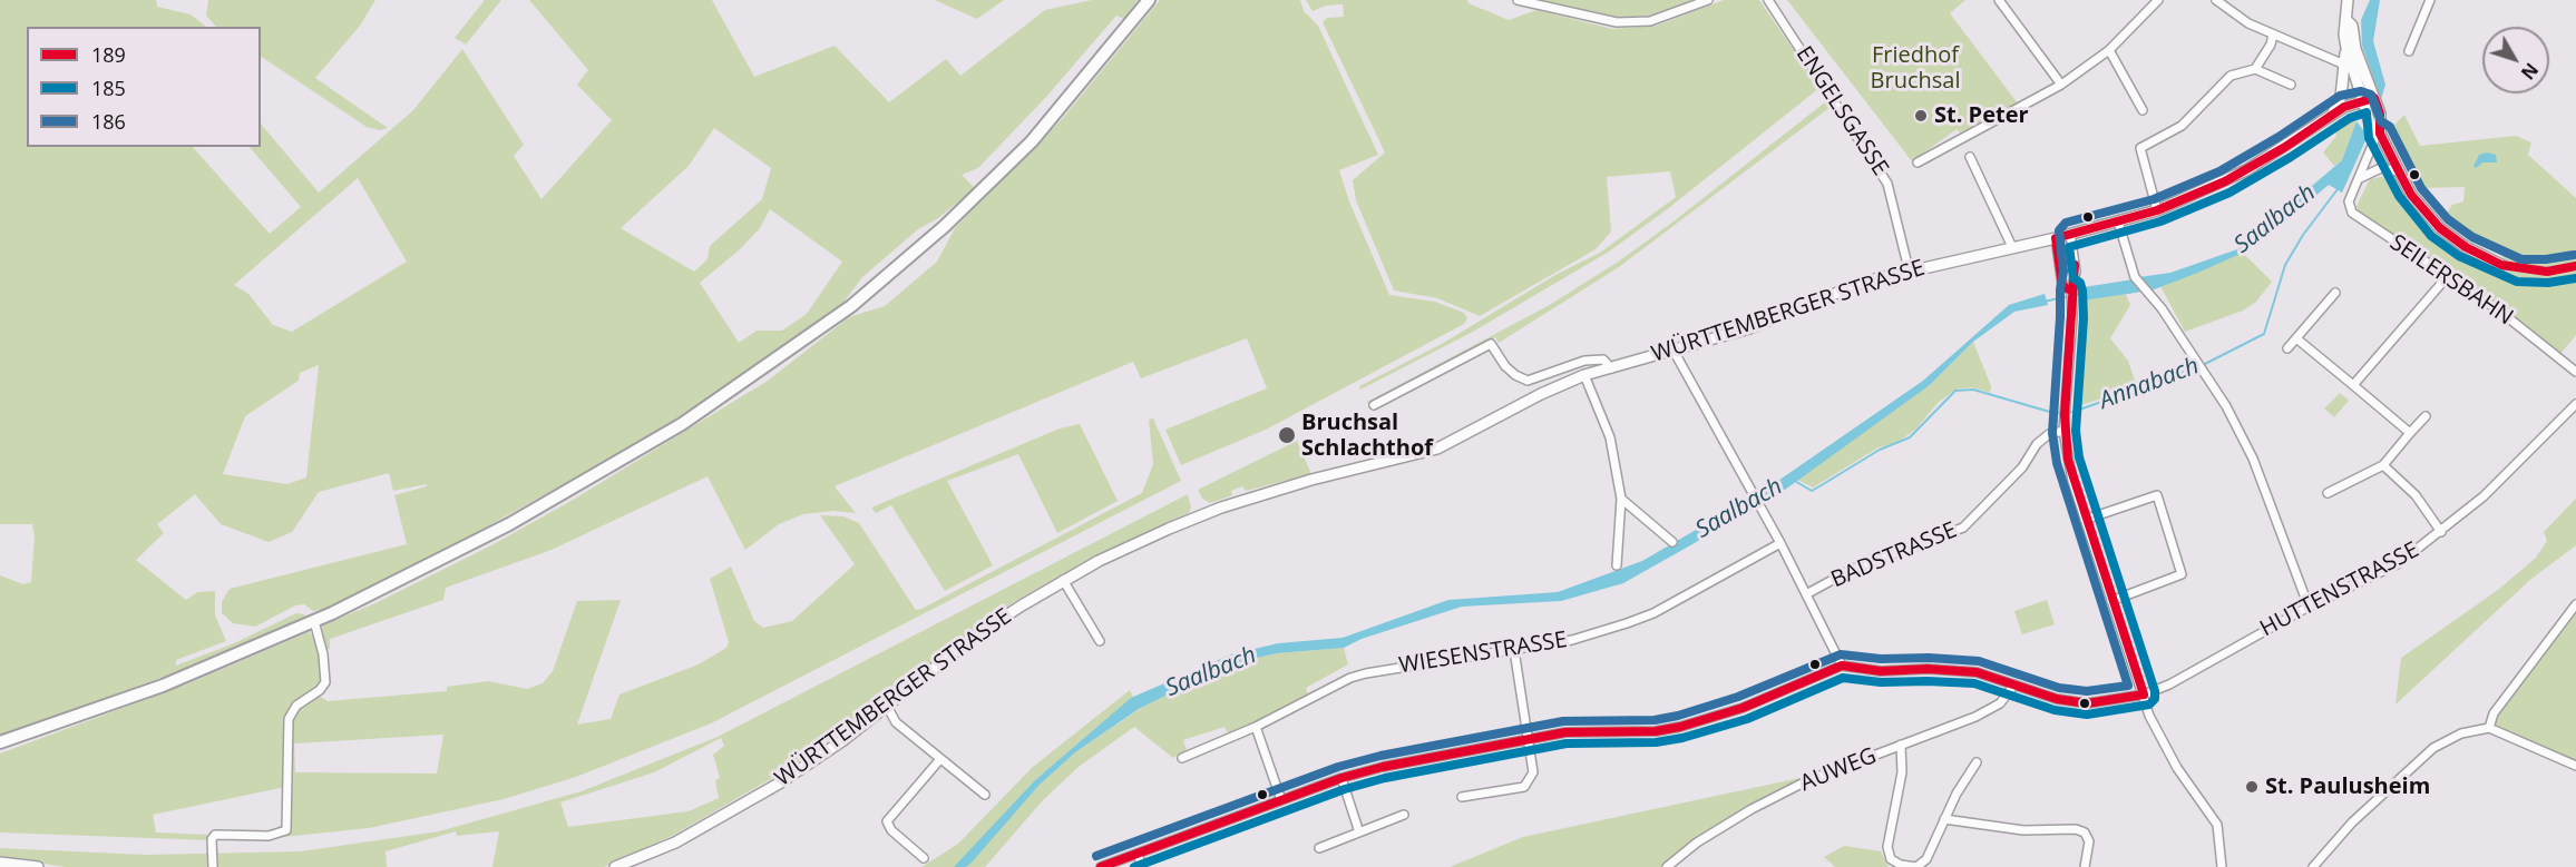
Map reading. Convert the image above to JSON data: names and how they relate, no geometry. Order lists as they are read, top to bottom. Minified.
{"streets":{"main road":["WÜRTTEMBERGER STRASSE"],"street":["ENGELSGASSE","SEILERSBAHN","BADSTRASSE","HUTTENSTRASSE","WIESENSTRASSE","AUWEG"]},"crossings":[["ENGELSGASSE","WÜRTTEMBERGER STRASSE"],["HUTTENSTRASSE","AUWEG"]],"water":["Saalbach","Annabach"],"parks":["Friedhof Bruchsal"],"places":["St. Peter","Bruchsal Schlachthof","St. Paulusheim"],"lines":["transit line 186","transit line 189","transit line 185"],"legend":["189","185","186"],"north":"bottom right"}
